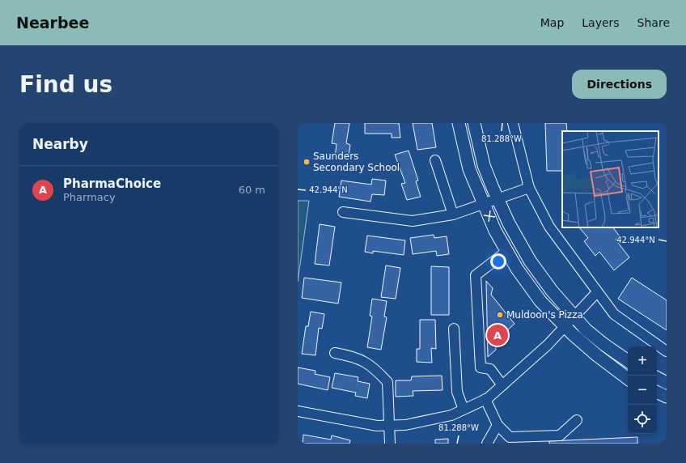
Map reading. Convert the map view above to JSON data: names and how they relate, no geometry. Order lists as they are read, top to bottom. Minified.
{"places":["Saunders Secondary School","Muldoon's Pizza"],"page":{"header":"Nearbee","nav":["Map","Layers","Share"],"buttons":"Directions","title":"Find us","heading":"Nearby","list":[{"mark":"A","name":"PharmaChoice","note":"Pharmacy","value":"60 m"}],"pins":"A","map_buttons":["+","−"]},"coordinates":["81.288°W","42.944°N"]}
